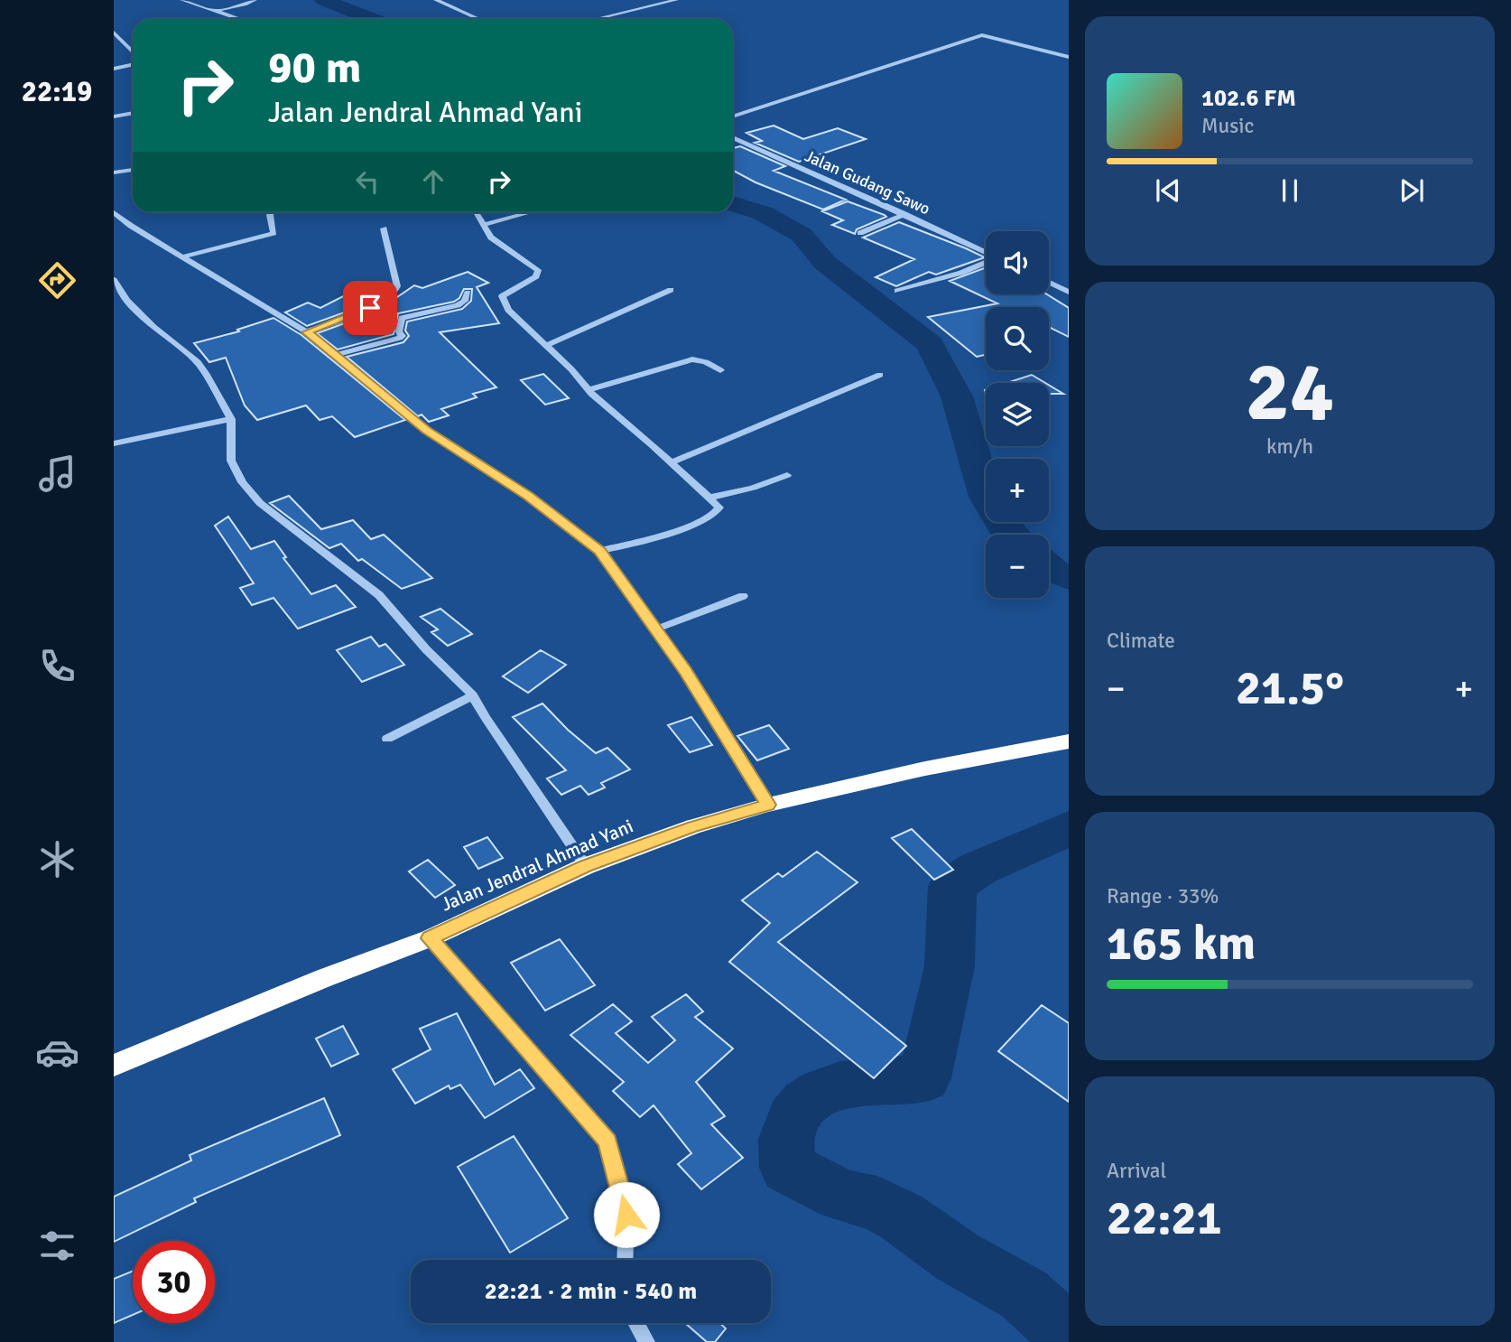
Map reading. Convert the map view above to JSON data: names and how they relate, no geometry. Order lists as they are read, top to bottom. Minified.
{"streets":{"highway":["Jalan Jendral Ahmad Yani"],"street":["Jalan Gudang Sawo"]},"page":{"tabs":"22:19","turn":["90 m","Jalan Jendral Ahmad Yani"],"song":["102.6 FM","Music"],"map_buttons":["+","−"],"tile":[["24","km/h"],"Climate",["Range · 33%","165 km"],["Arrival","22:21"]],"heat":["−","21.5°","+"],"limit":"30","trip":"22:21 · 2 min · 540 m"}}
